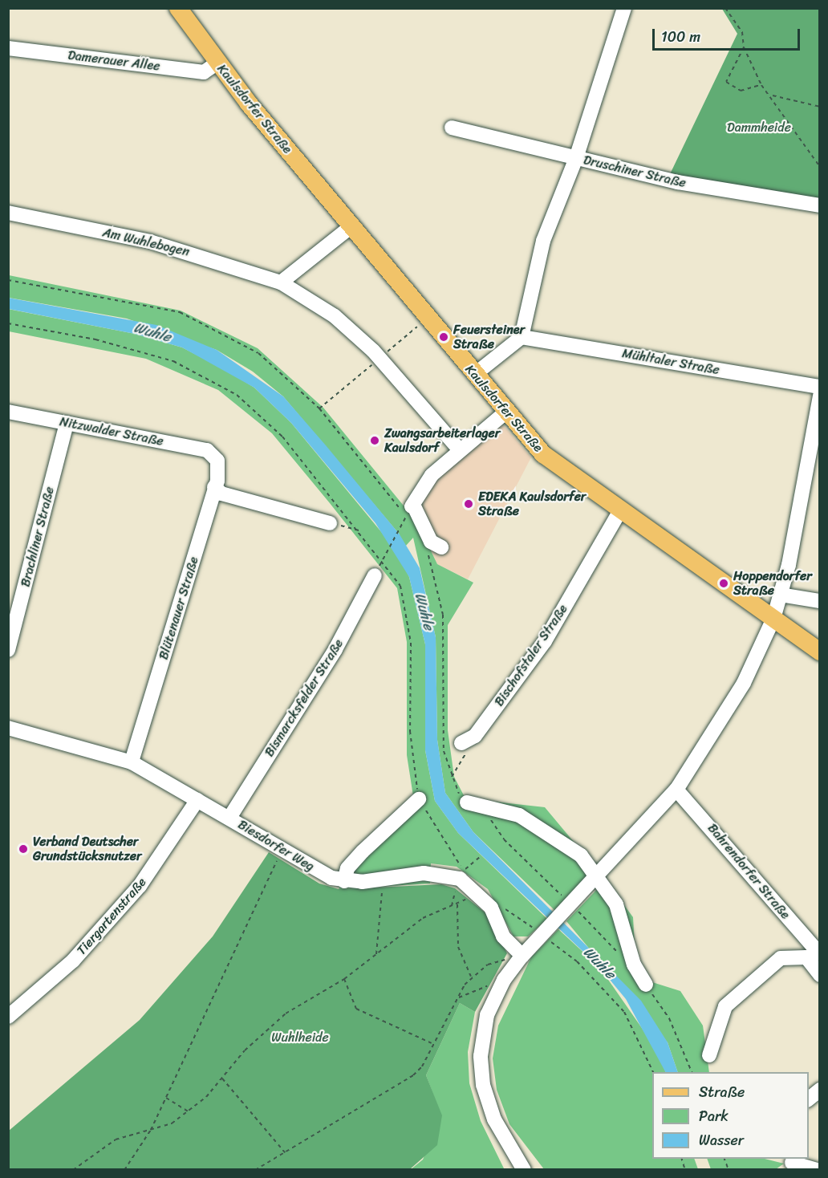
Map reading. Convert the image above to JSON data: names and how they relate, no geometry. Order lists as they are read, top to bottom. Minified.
{"streets":{"main road":["Kaulsdorfer Straße"],"street":["Damerauer Allee","Druschiner Straße","Am Wuhlebogen","Mühltaler Straße","Nitzwalder Straße","Brachliner Straße","Blütenauer Straße","Bischofstaler Straße","Bismarcksfelder Straße","Biesdorfer Weg","Bahrendorfer Straße","Tiergartenstraße"]},"crossings":[["Damerauer Allee","Kaulsdorfer Straße"],["Kaulsdorfer Straße","Bischofstaler Straße"],["Nitzwalder Straße","Brachliner Straße"],["Nitzwalder Straße","Blütenauer Straße"],["Blütenauer Straße","Biesdorfer Weg"],["Bismarcksfelder Straße","Biesdorfer Weg"],["Biesdorfer Weg","Tiergartenstraße"]],"water":["Wuhle"],"parks":["Dammheide","Wuhlheide"],"places":["Feuersteiner Straße","Zwangsarbeiterlager Kaulsdorf","EDEKA Kaulsdorfer Straße","Hoppendorfer Straße","Verband Deutscher Grundstücksnutzer"],"legend":["Straße","Park","Wasser"],"scale_bar":"100 m"}
